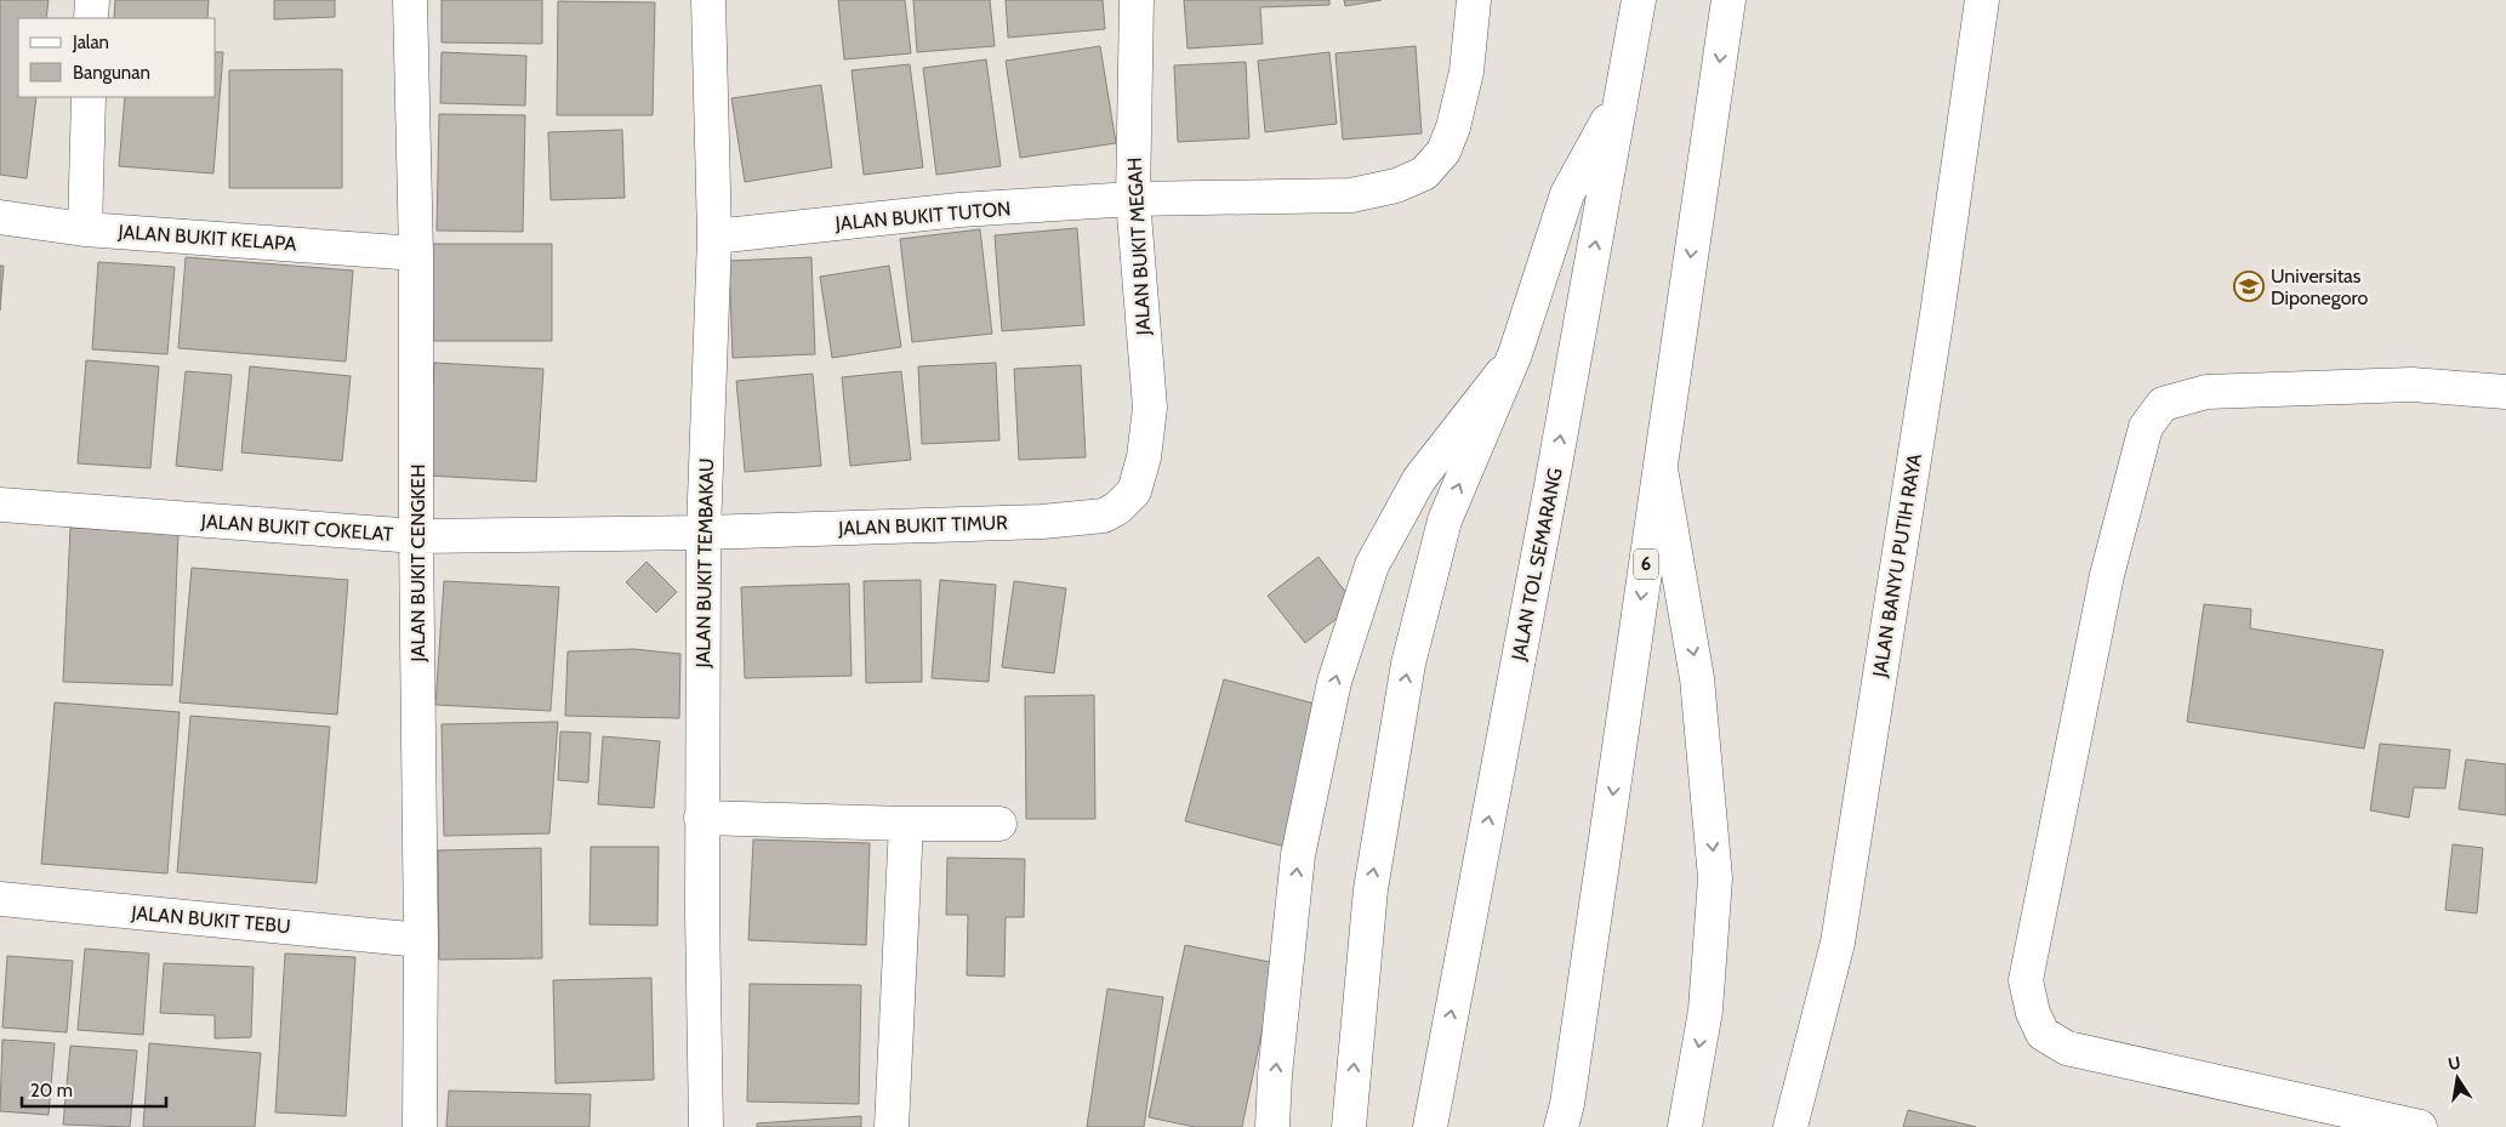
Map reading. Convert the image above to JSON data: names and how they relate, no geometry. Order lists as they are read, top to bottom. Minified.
{"streets":{"main road":["JALAN BUKIT TUTON","JALAN BUKIT KELAPA","JALAN BUKIT MEGAH","JALAN BUKIT TIMUR","JALAN BUKIT COKELAT","JALAN BUKIT CENGKEH","JALAN BUKIT TEMBAKAU","JALAN TOL SEMARANG","6","JALAN BANYU PUTIH RAYA","JALAN BUKIT TEBU"]},"crossings":[["JALAN BUKIT TUTON","JALAN BUKIT MEGAH"],["JALAN BUKIT TUTON","JALAN BUKIT TEMBAKAU"],["JALAN BUKIT KELAPA","JALAN BUKIT CENGKEH"],["JALAN BUKIT MEGAH","JALAN BUKIT TIMUR"],["JALAN BUKIT TIMUR","JALAN BUKIT COKELAT"],["JALAN BUKIT TIMUR","JALAN BUKIT TEMBAKAU"],["JALAN BUKIT COKELAT","JALAN BUKIT CENGKEH"],["JALAN BUKIT COKELAT","JALAN BUKIT TEMBAKAU"],["JALAN BUKIT CENGKEH","JALAN BUKIT TEBU"]],"places":{"school or university":["Universitas Diponegoro"]},"legend":["Jalan","Bangunan"],"scale_bar":"20 m","north":"top"}
